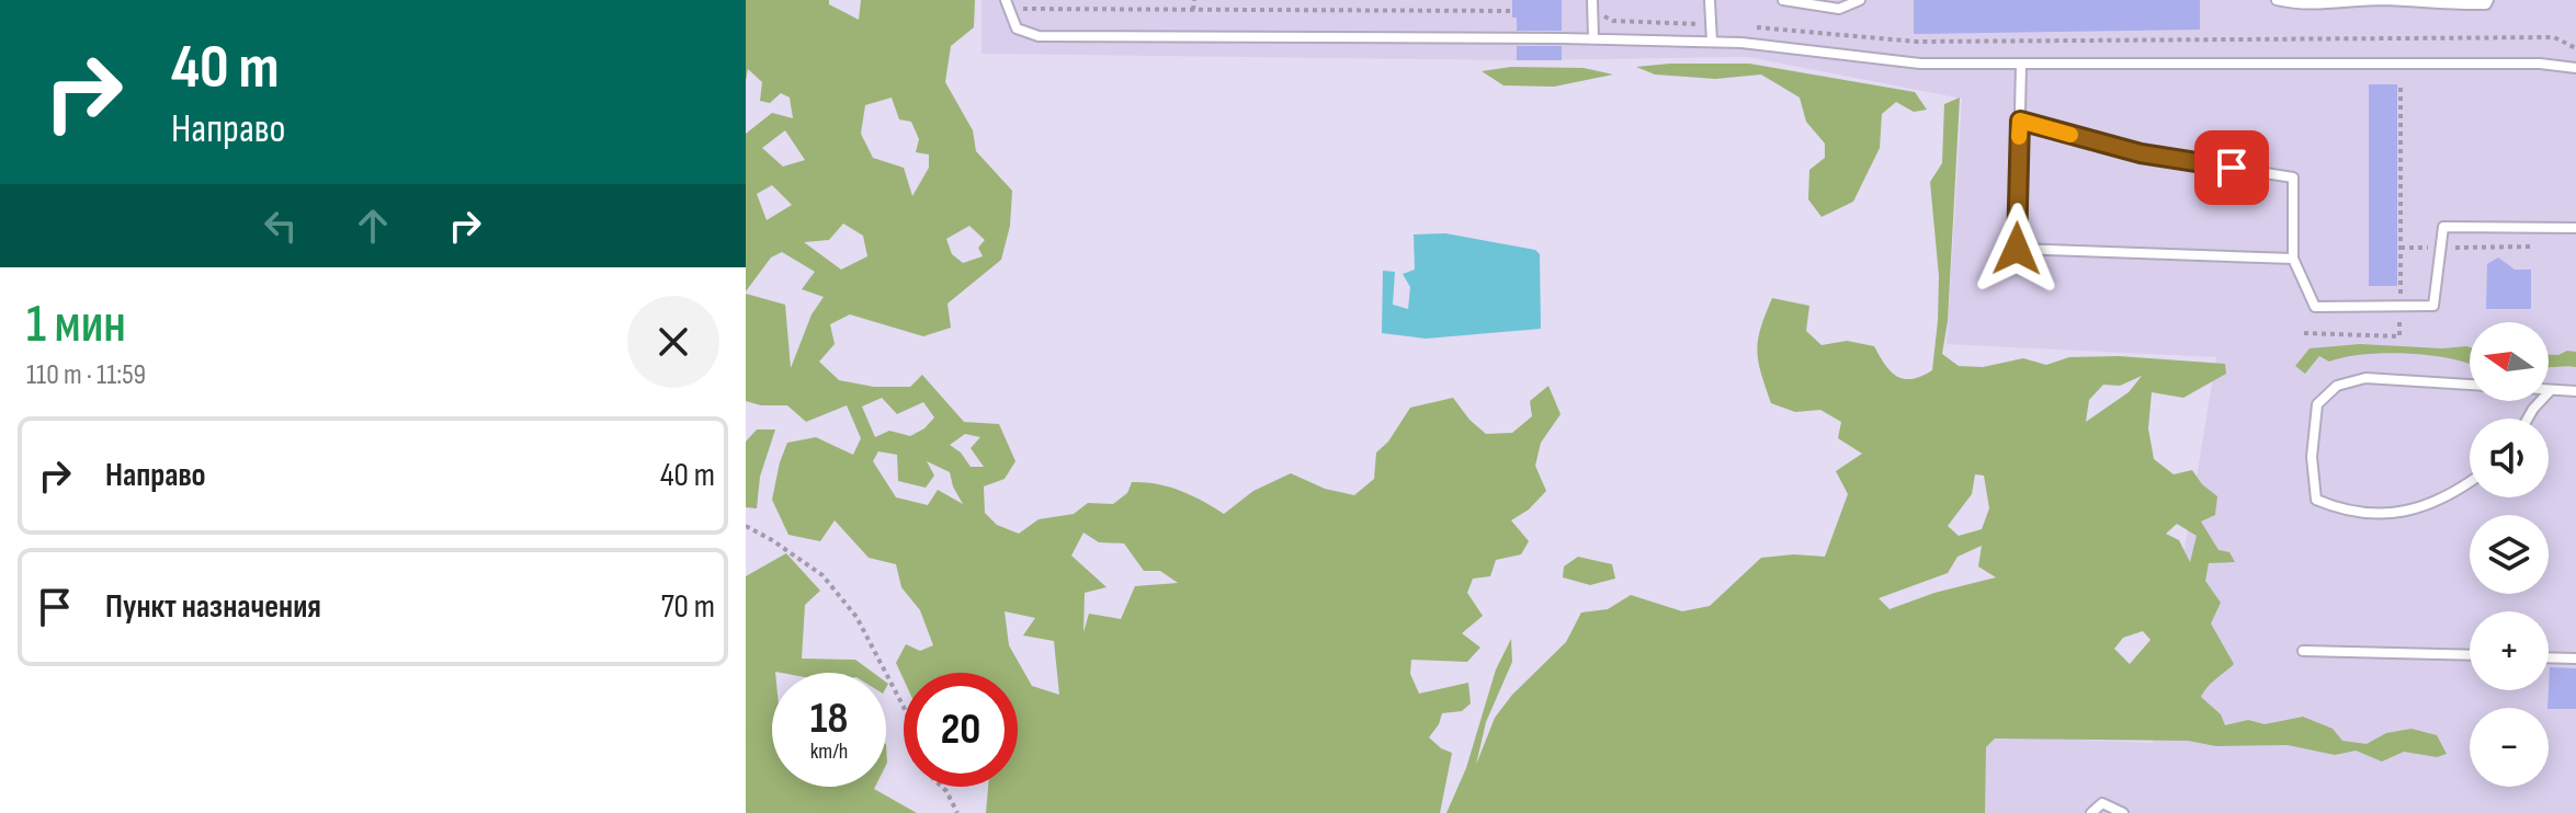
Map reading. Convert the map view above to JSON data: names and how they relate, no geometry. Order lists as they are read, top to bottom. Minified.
{"north":"left","page":{"turn":["40 m","Направо"],"heading":["1 мин","110 m · 11:59"],"map_buttons":["+","−"],"list":[{"name":"Направо","value":"40 m"},{"name":"Пункт назначения","value":"70 m"}],"speed":"18 km/h","limit":"20"}}
